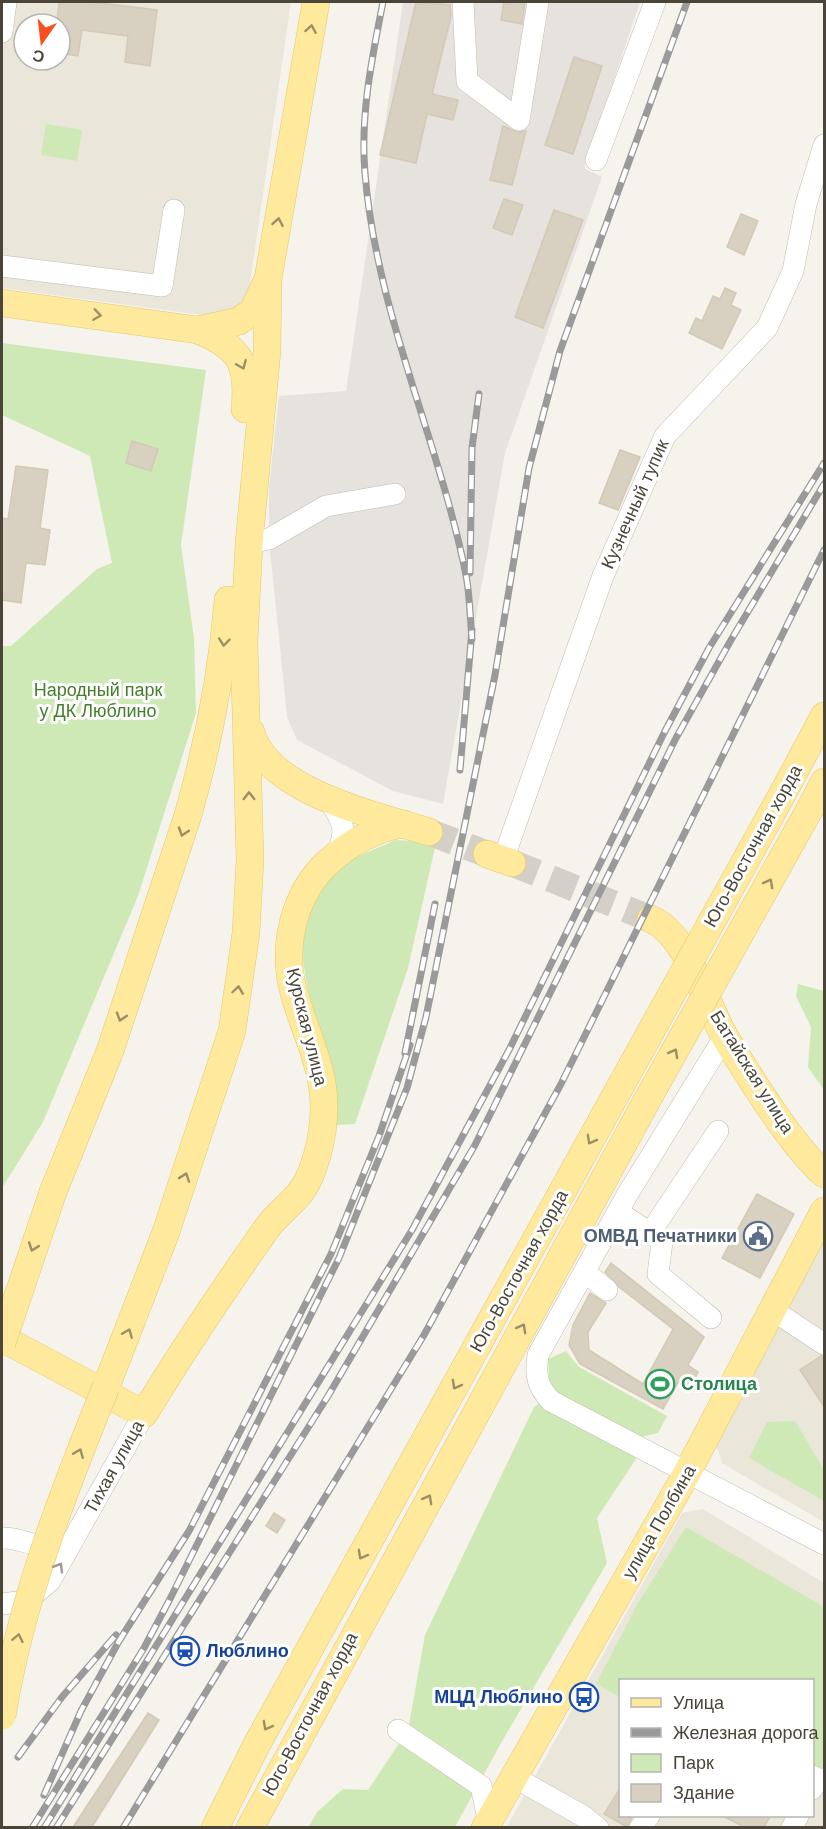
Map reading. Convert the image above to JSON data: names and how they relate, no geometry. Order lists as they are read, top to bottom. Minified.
{"streets":{"main road":["Юго-Восточная хорда","Курская улица","Батайская улица","улица Полбина"],"street":["Кузнечный тупик","Тихая улица"]},"crossings":[["Курская улица","Тихая улица"]],"parks":["Народный парк у ДК Люблино"],"places":{"public building":["ОМВД Печатники"],"sports":["Столица"],"station":["Люблино"],"bus stop":["МЦД Люблино"]},"legend":["Улица","Железная дорога","Парк","Здание"],"north":"bottom"}
